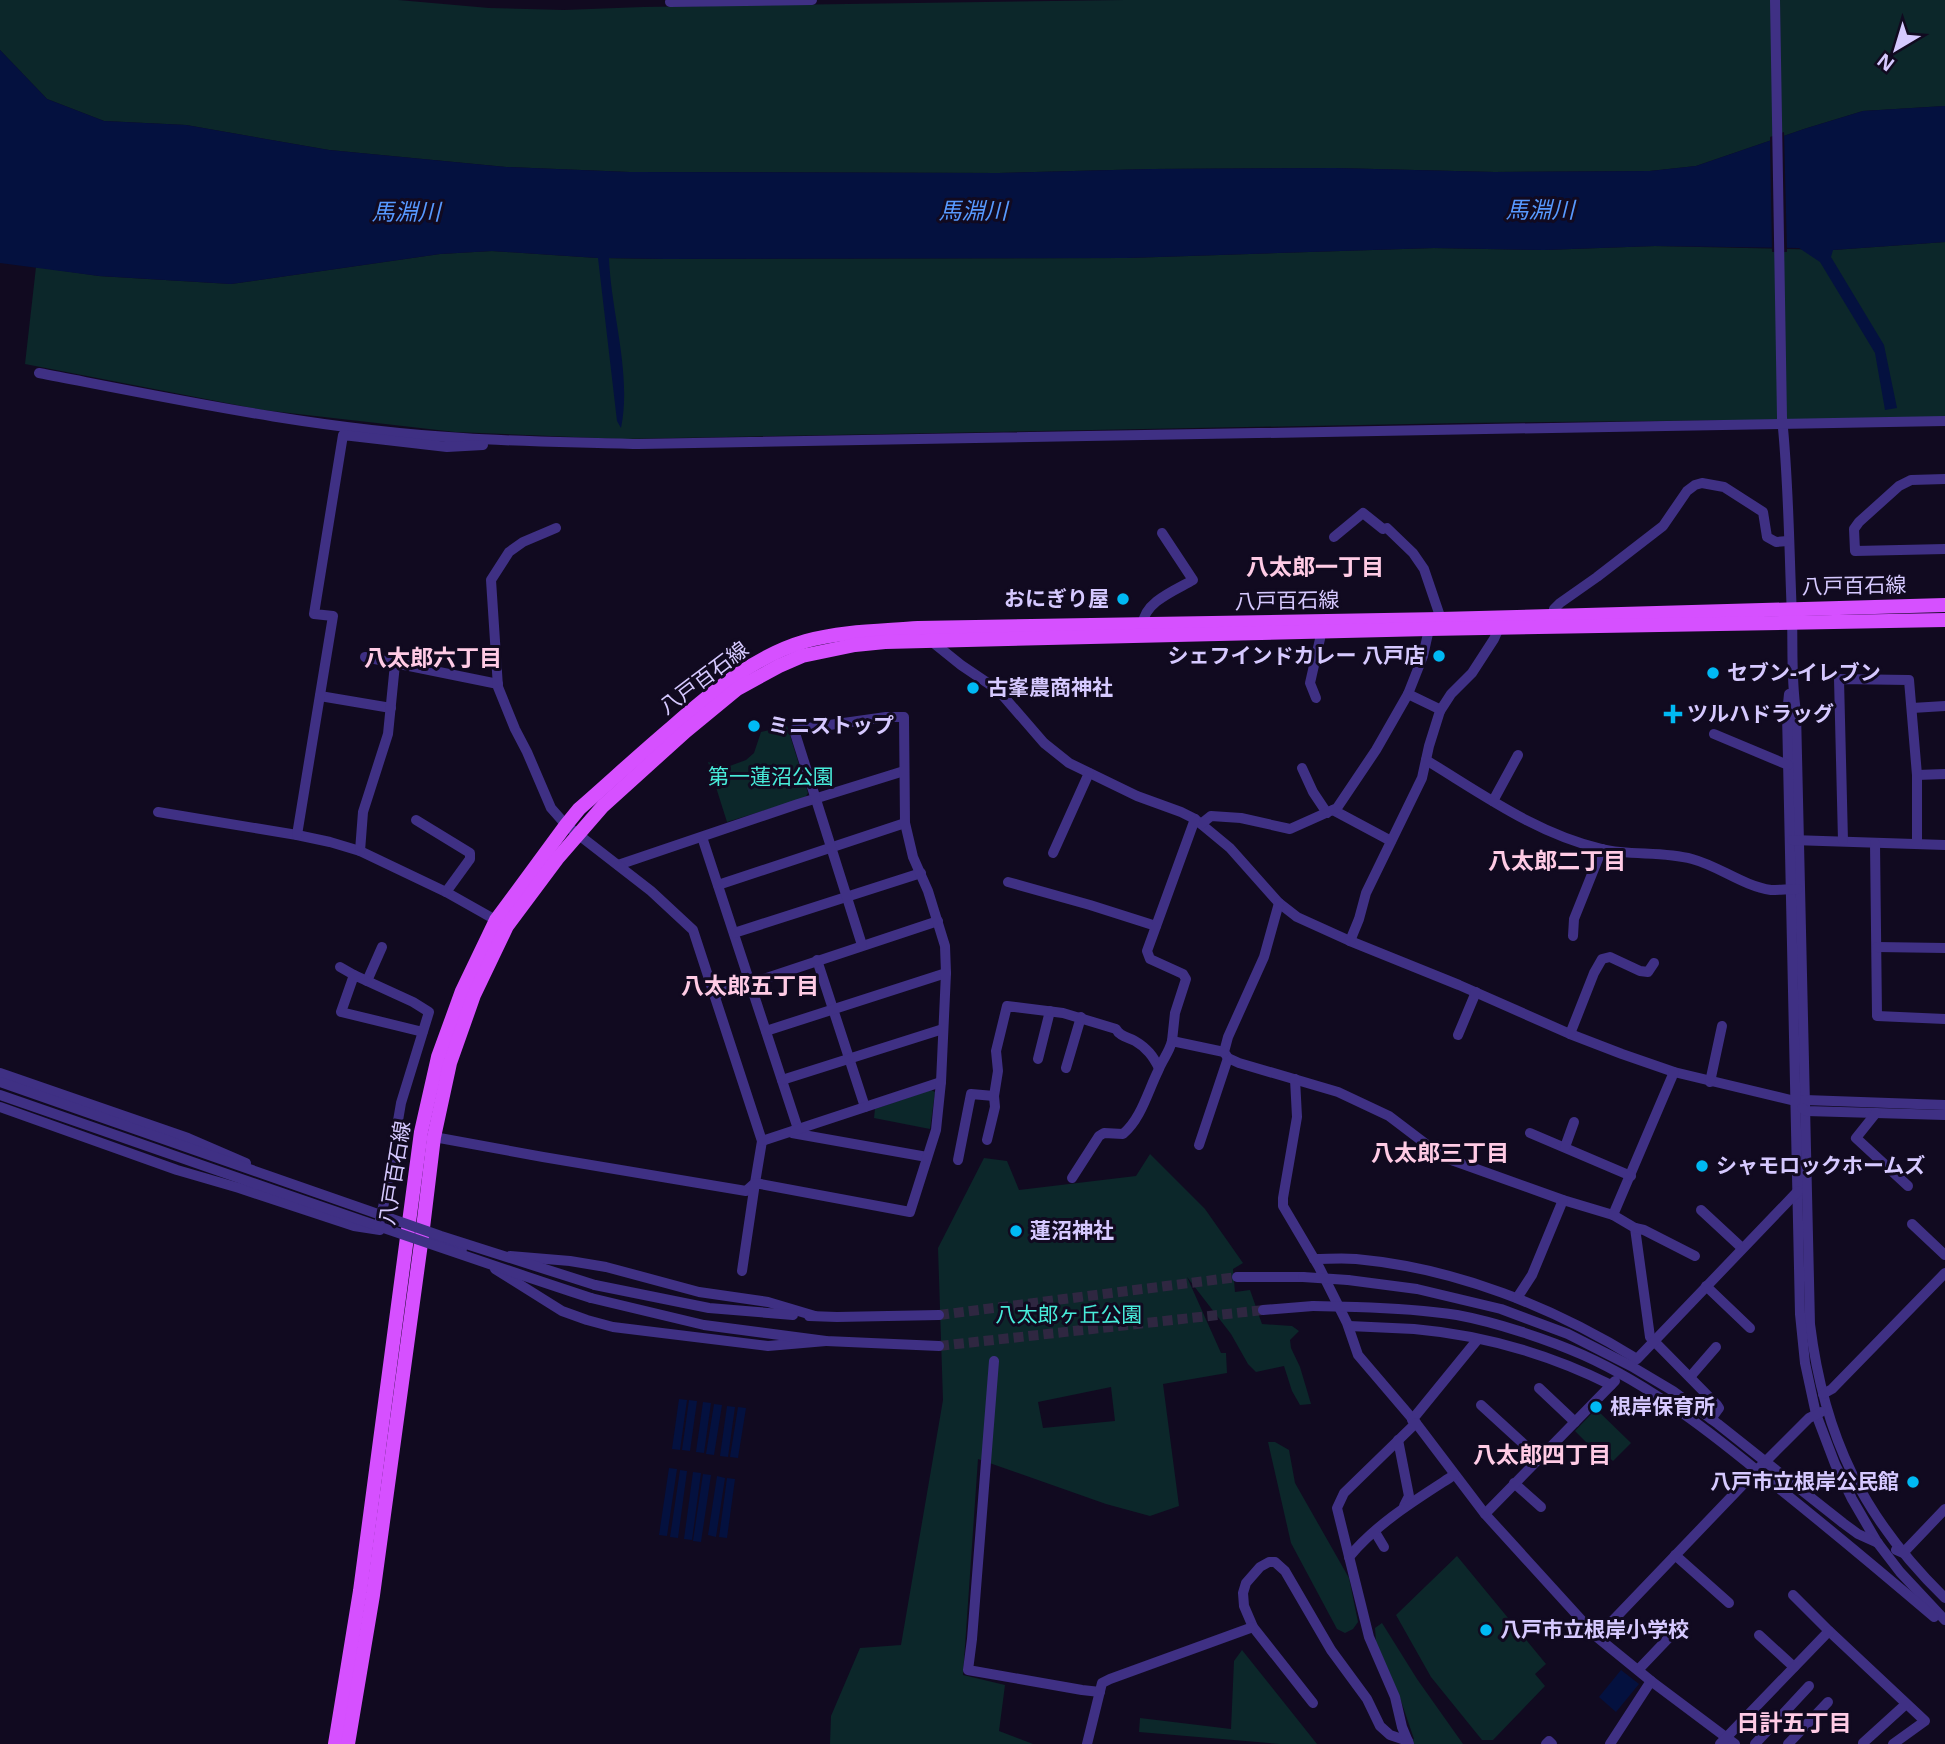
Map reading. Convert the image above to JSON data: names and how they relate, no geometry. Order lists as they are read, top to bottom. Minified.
{"streets":{"main road":["八戸百石線"]},"districts":["八太郎一丁目","八太郎六丁目","八太郎二丁目","八太郎五丁目","八太郎三丁目","八太郎四丁目","日計五丁目"],"water":["馬淵川"],"parks":["第一蓮沼公園","八太郎ヶ丘公園"],"places":{"other":["おにぎり屋","シェフインドカレー 八戸店","セブン-イレブン","古峯農商神社","ミニストップ","シャモロックホームズ","蓮沼神社","根岸保育所","八戸市立根岸公民館","八戸市立根岸小学校"],"health":["ツルハドラッグ"]},"north":"bottom left"}
